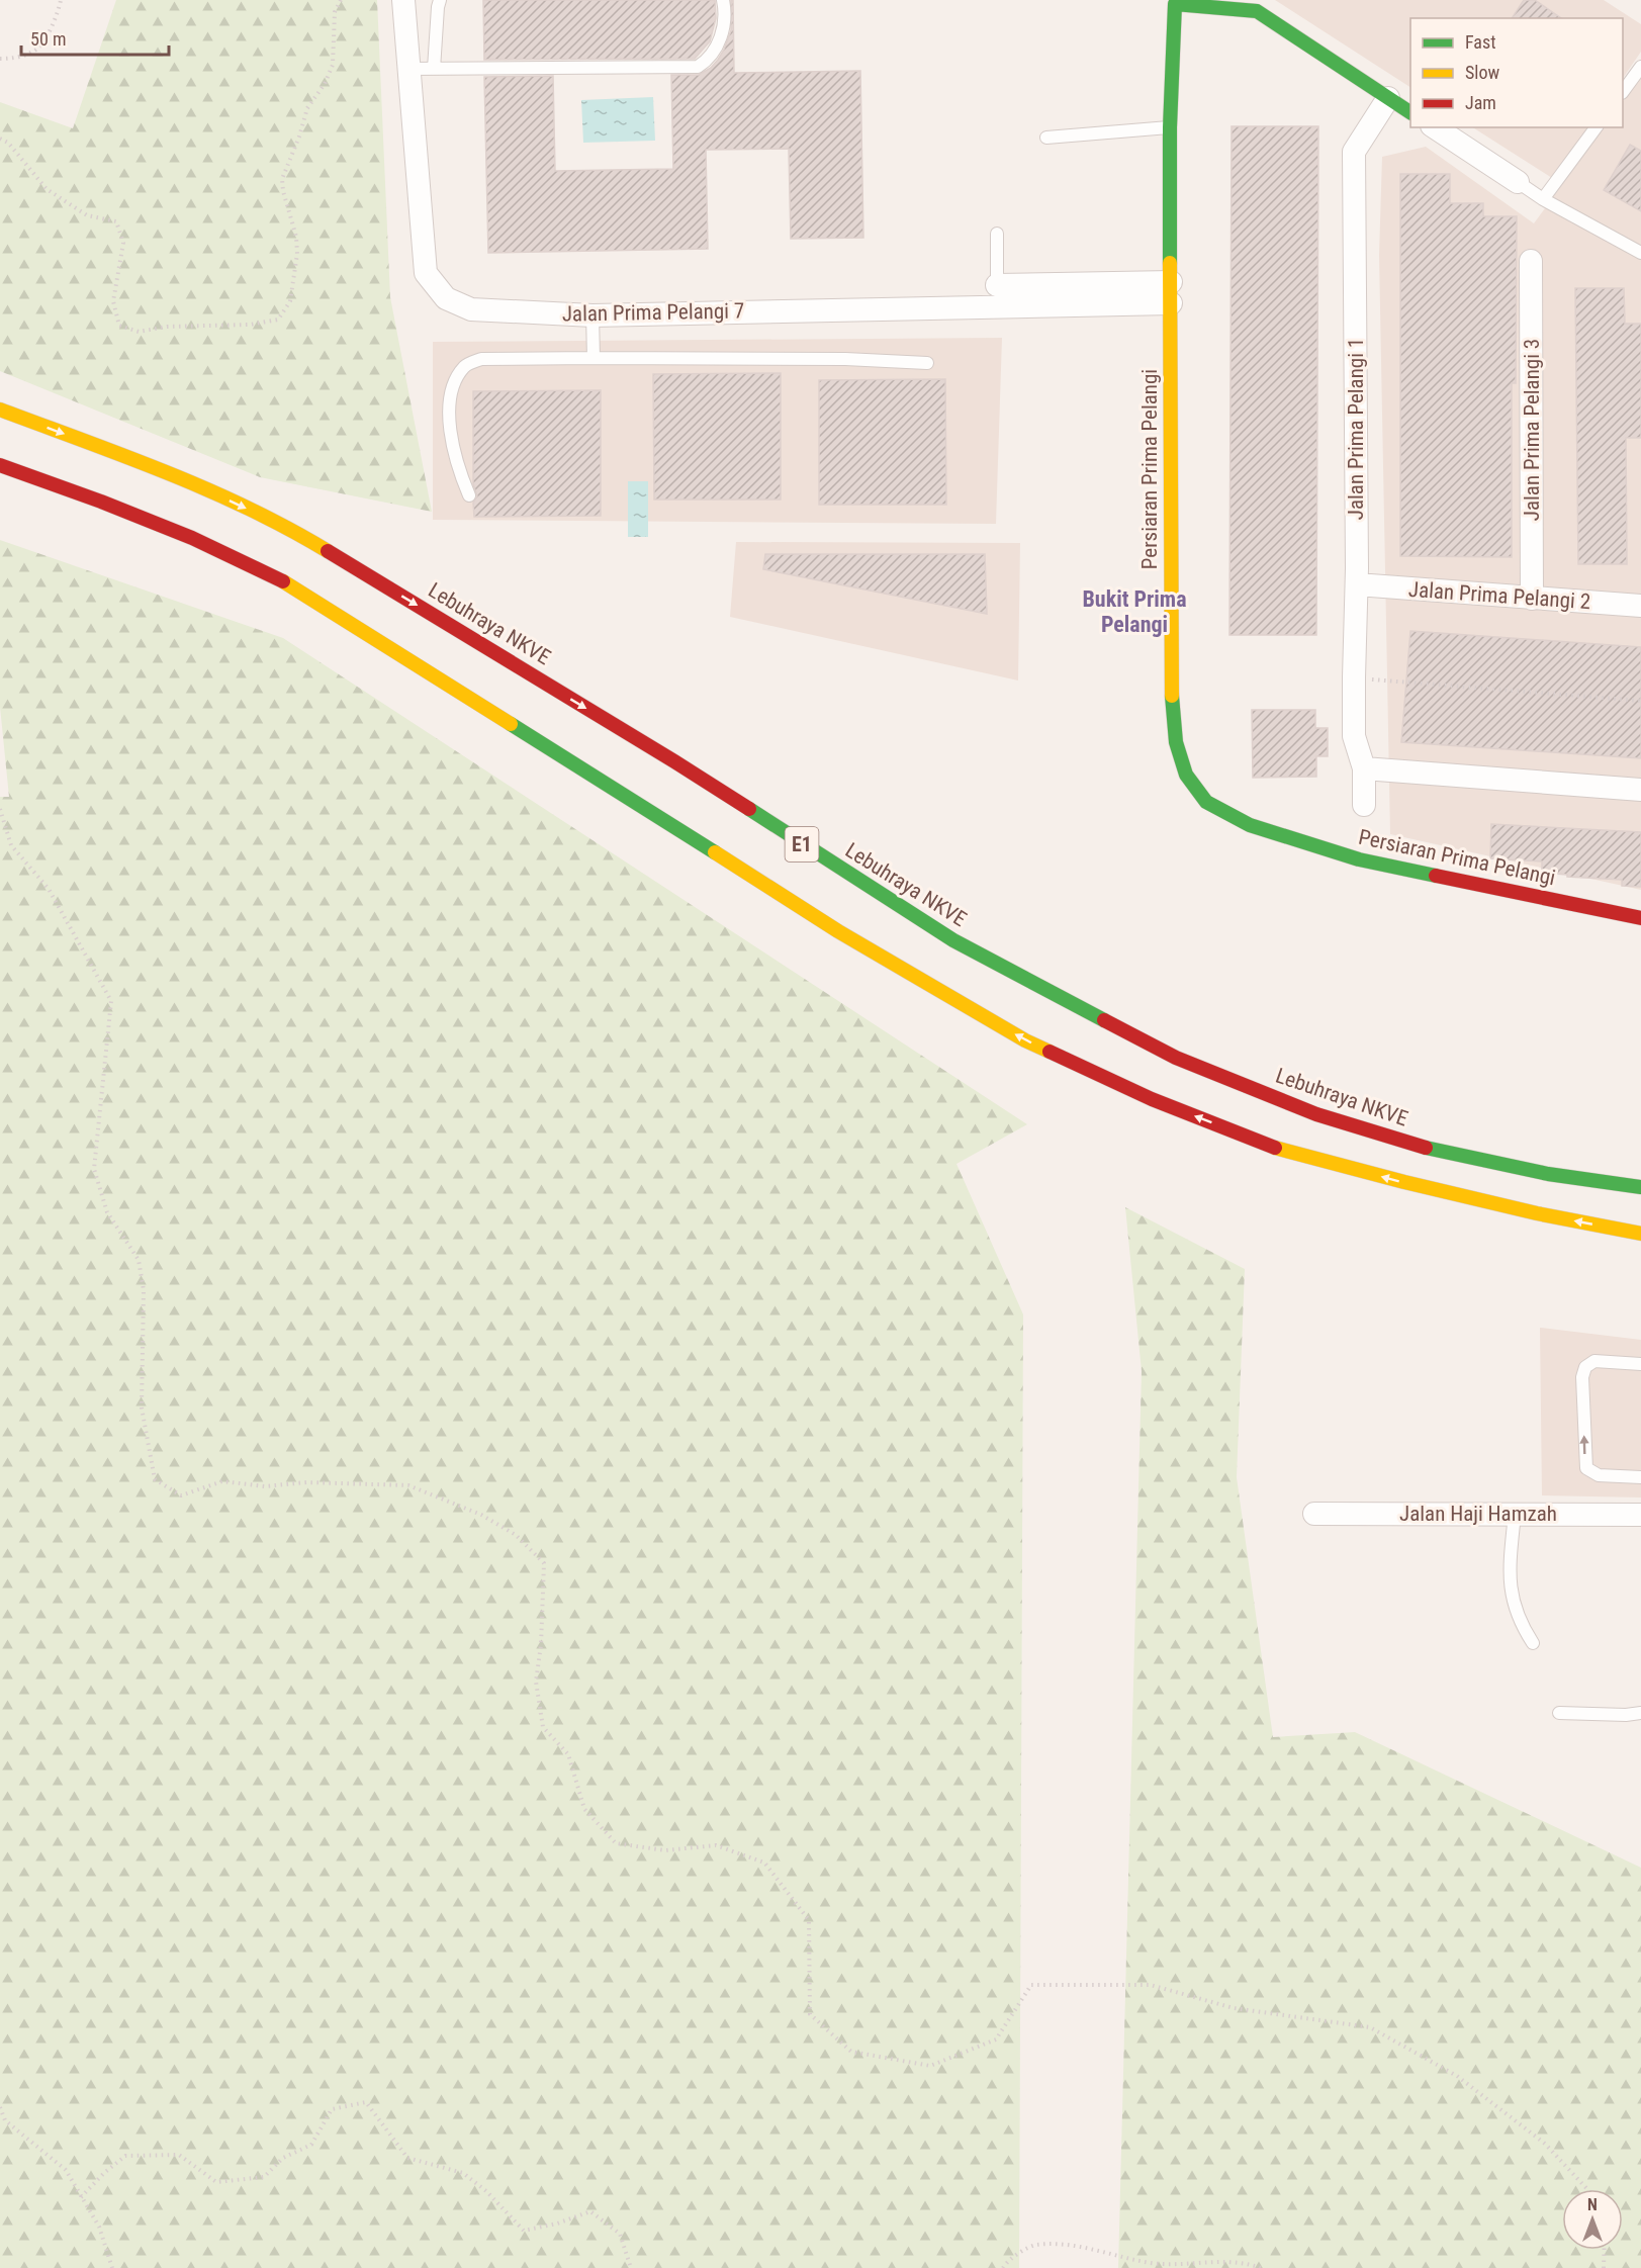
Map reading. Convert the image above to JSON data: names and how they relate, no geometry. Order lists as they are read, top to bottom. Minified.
{"streets":{"main road":["Persiaran Prima Pelangi","Lebuhraya NKVE","E1"],"street":["Jalan Prima Pelangi 7","Jalan Prima Pelangi 1","Jalan Prima Pelangi 3","Jalan Prima Pelangi 2","Jalan Haji Hamzah"]},"crossings":[["Jalan Prima Pelangi 7","Persiaran Prima Pelangi"],["Jalan Prima Pelangi 1","Jalan Prima Pelangi 2"],["Jalan Prima Pelangi 3","Jalan Prima Pelangi 2"]],"districts":["Bukit Prima Pelangi"],"legend":["Fast","Slow","Jam"],"scale_bar":"50 m","north":"top"}
